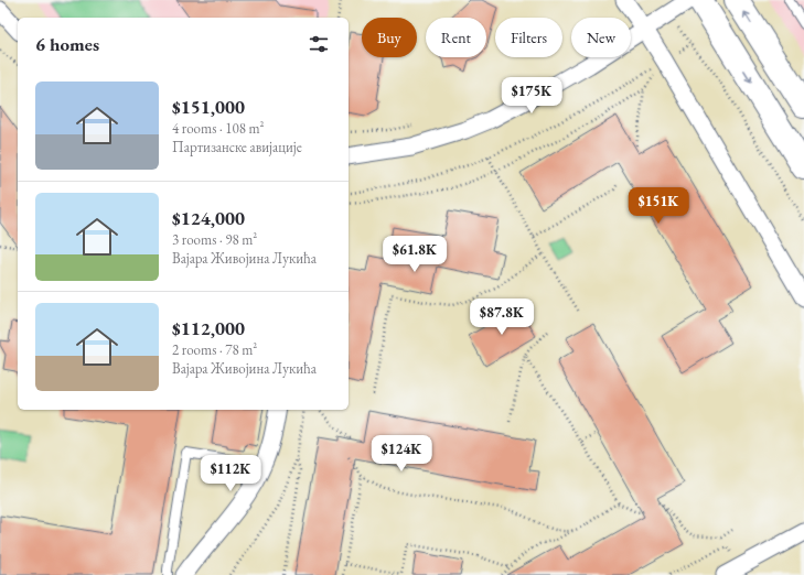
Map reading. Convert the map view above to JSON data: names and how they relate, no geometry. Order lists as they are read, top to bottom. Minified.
{"page":{"chip":["Buy","Rent","Filters","New"],"heading":"6 homes","list":[{"name":"$151,000","note":"4 rooms · 108 m² · Партизанске авијације"},{"name":"$124,000","note":"3 rooms · 98 m² · Вајара Живојина Лукића"},{"name":"$112,000","note":"2 rooms · 78 m² · Вајара Живојина Лукића"}],"price":["$175K","$151K","$61.8K","$87.8K","$124K","$112K"]}}
